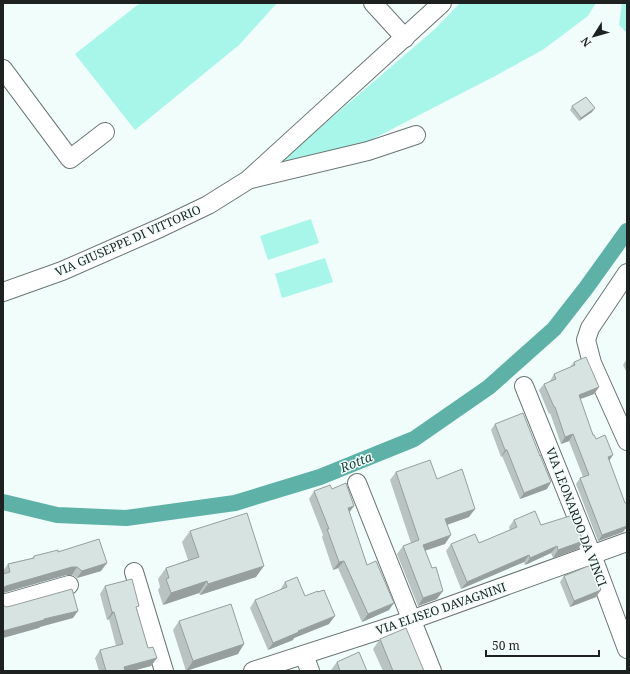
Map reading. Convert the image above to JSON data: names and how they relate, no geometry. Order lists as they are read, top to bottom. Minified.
{"streets":{"street":["VIA GIUSEPPE DI VITTORIO","VIA LEONARDO DA VINCI","VIA ELISEO DAVAGNINI"]},"crossings":[["VIA LEONARDO DA VINCI","VIA ELISEO DAVAGNINI"]],"water":["Rotta"],"scale_bar":"50 m","north":"bottom left"}
